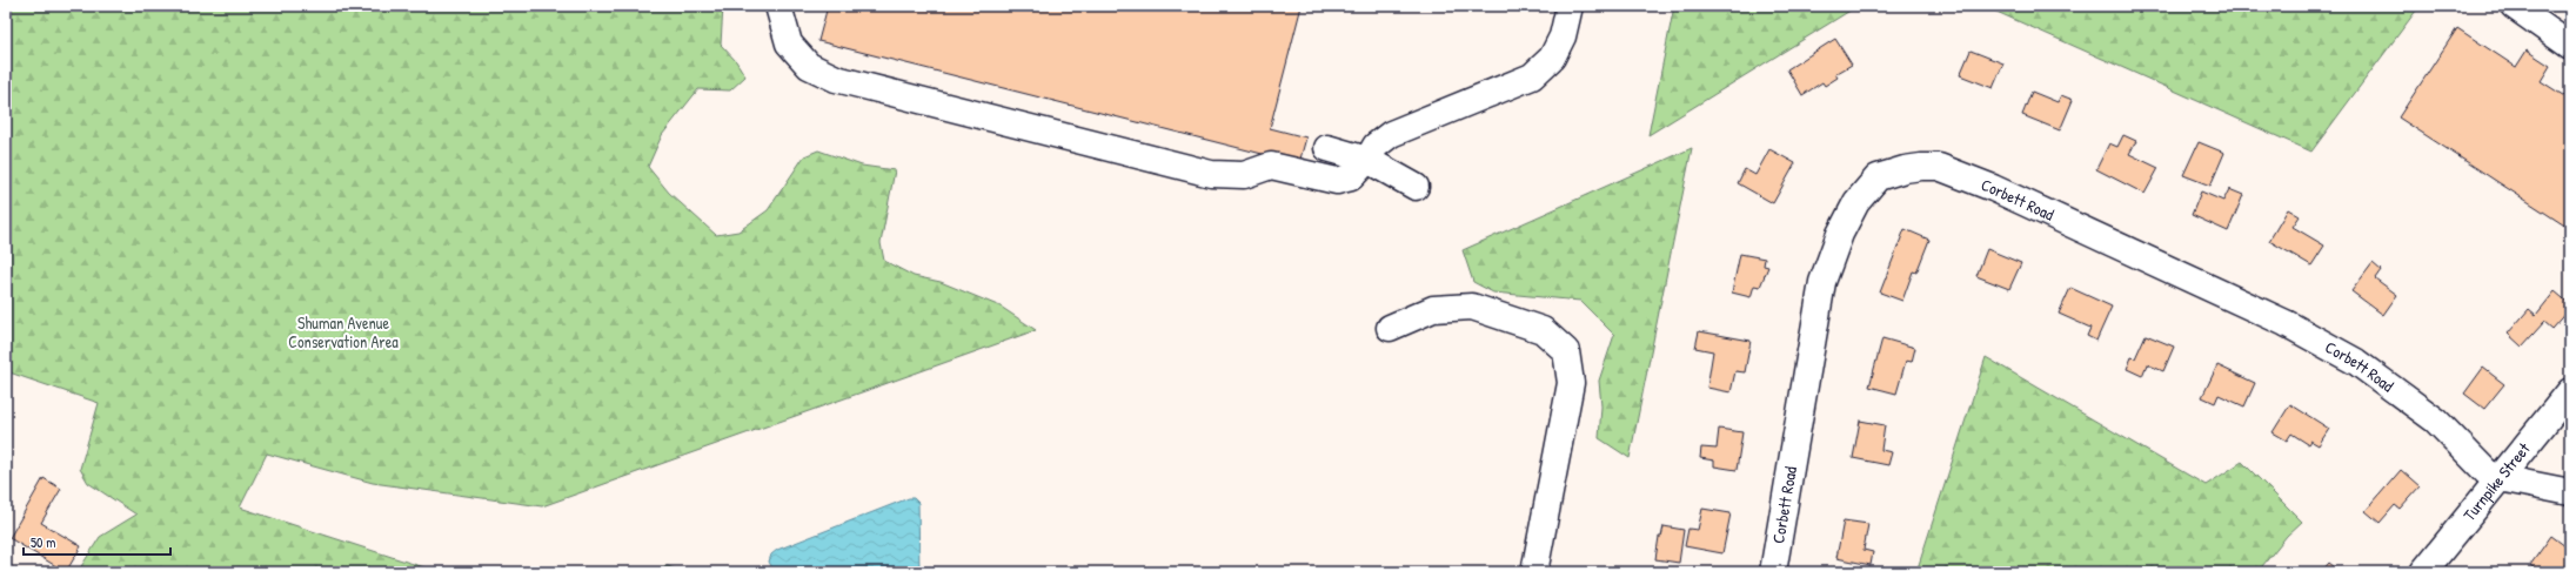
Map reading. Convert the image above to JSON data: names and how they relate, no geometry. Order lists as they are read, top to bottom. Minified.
{"streets":{"street":["Corbett Road","Turnpike Street"]},"crossings":[["Corbett Road","Turnpike Street"]],"parks":["Shuman Avenue Conservation Area"],"scale_bar":"50 m"}
